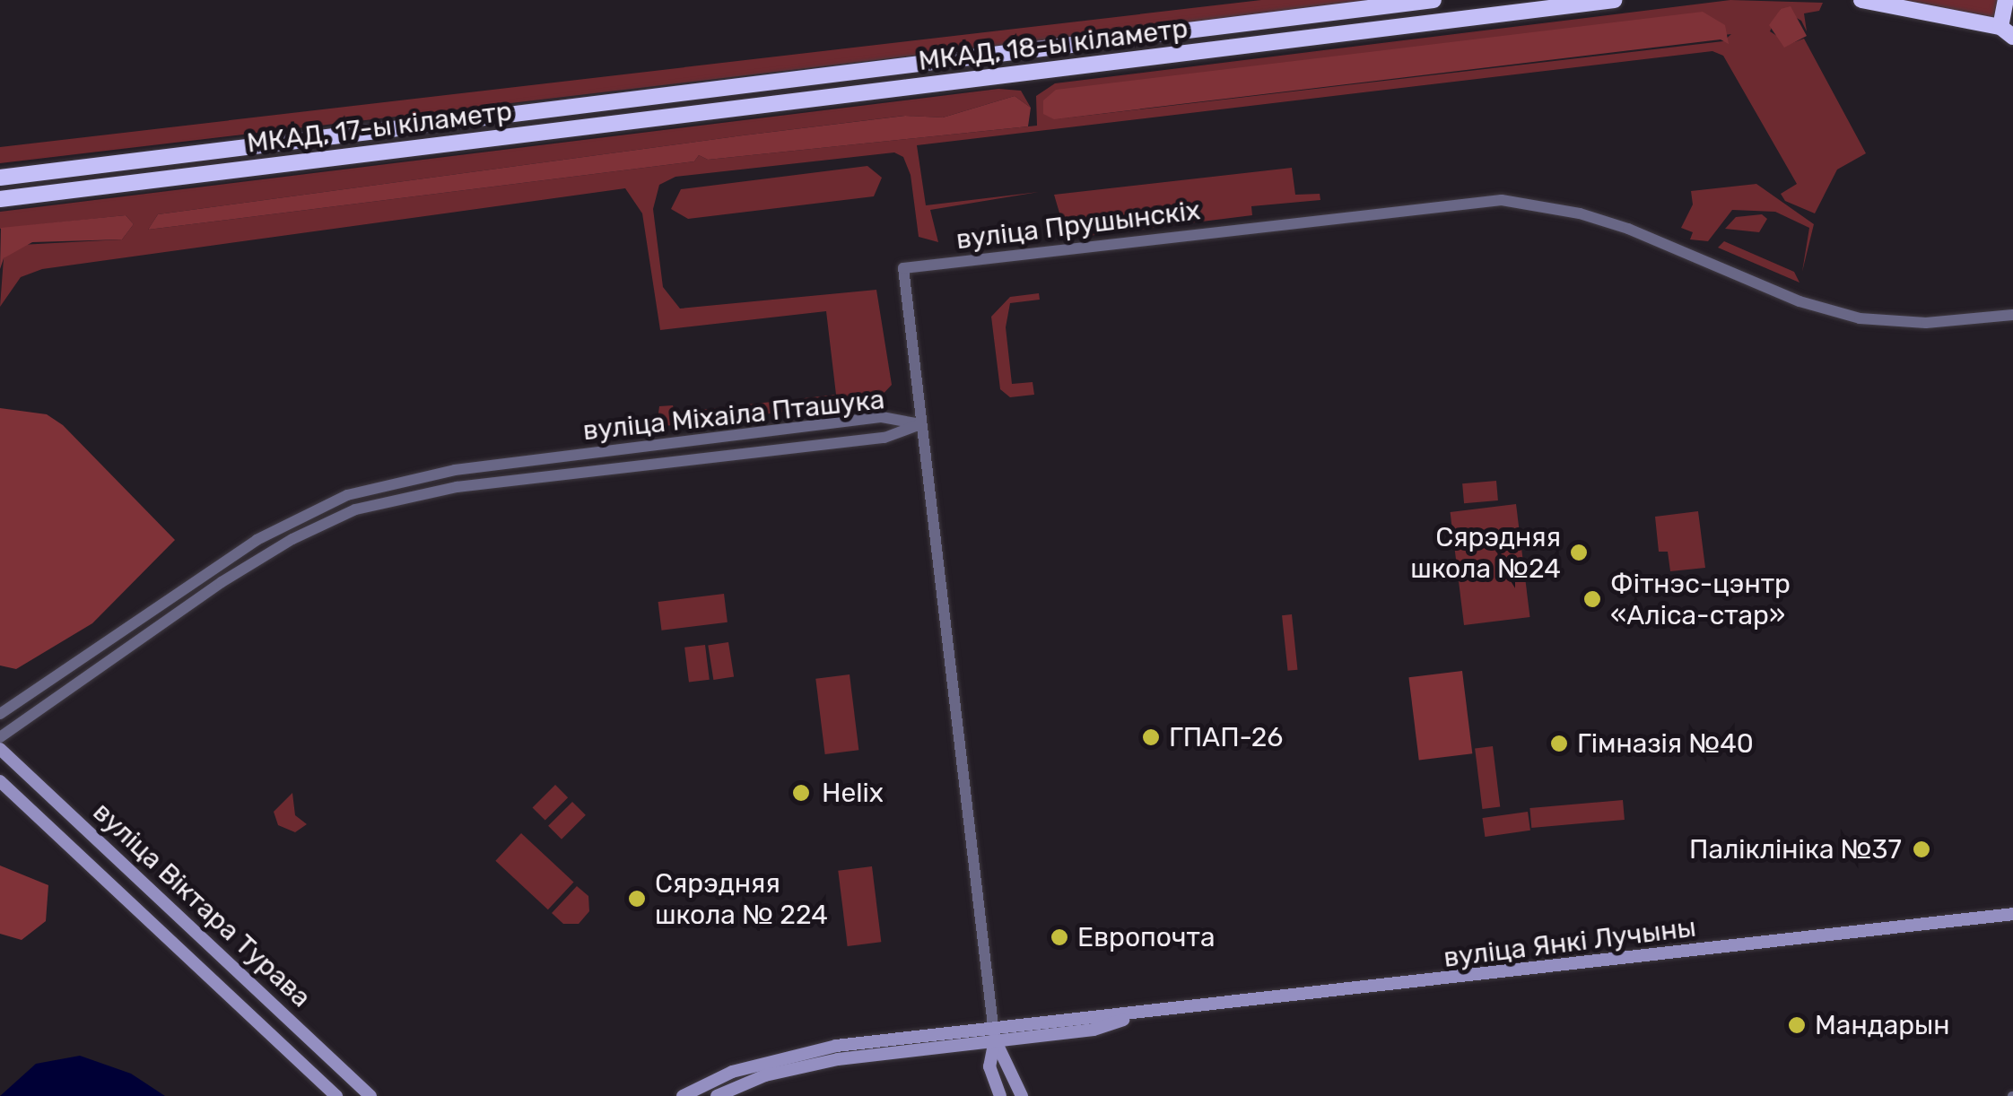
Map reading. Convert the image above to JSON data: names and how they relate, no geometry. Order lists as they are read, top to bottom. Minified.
{"streets":{"highway":["МКАД, 18-ы кіламетр","МКАД, 17-ы кіламетр"],"main road":["вуліца Віктара Турава","вуліца Янкі Лучыны"],"street":["вуліца Прушынскіх","вуліца Міхаіла Пташука"]},"crossings":[["МКАД, 18-ы кіламетр","МКАД, 17-ы кіламетр"],["вуліца Прушынскіх","вуліца Міхаіла Пташука"],["вуліца Прушынскіх","вуліца Янкі Лучыны"]],"places":["Сярэдняя школа №24","Фітнэс-цэнтр «Аліса-стар»","ГПАП-26","Гімназія №40","Helix","Паліклініка №37","Сярэдняя школа № 224","Европочта","Мандарын"]}
